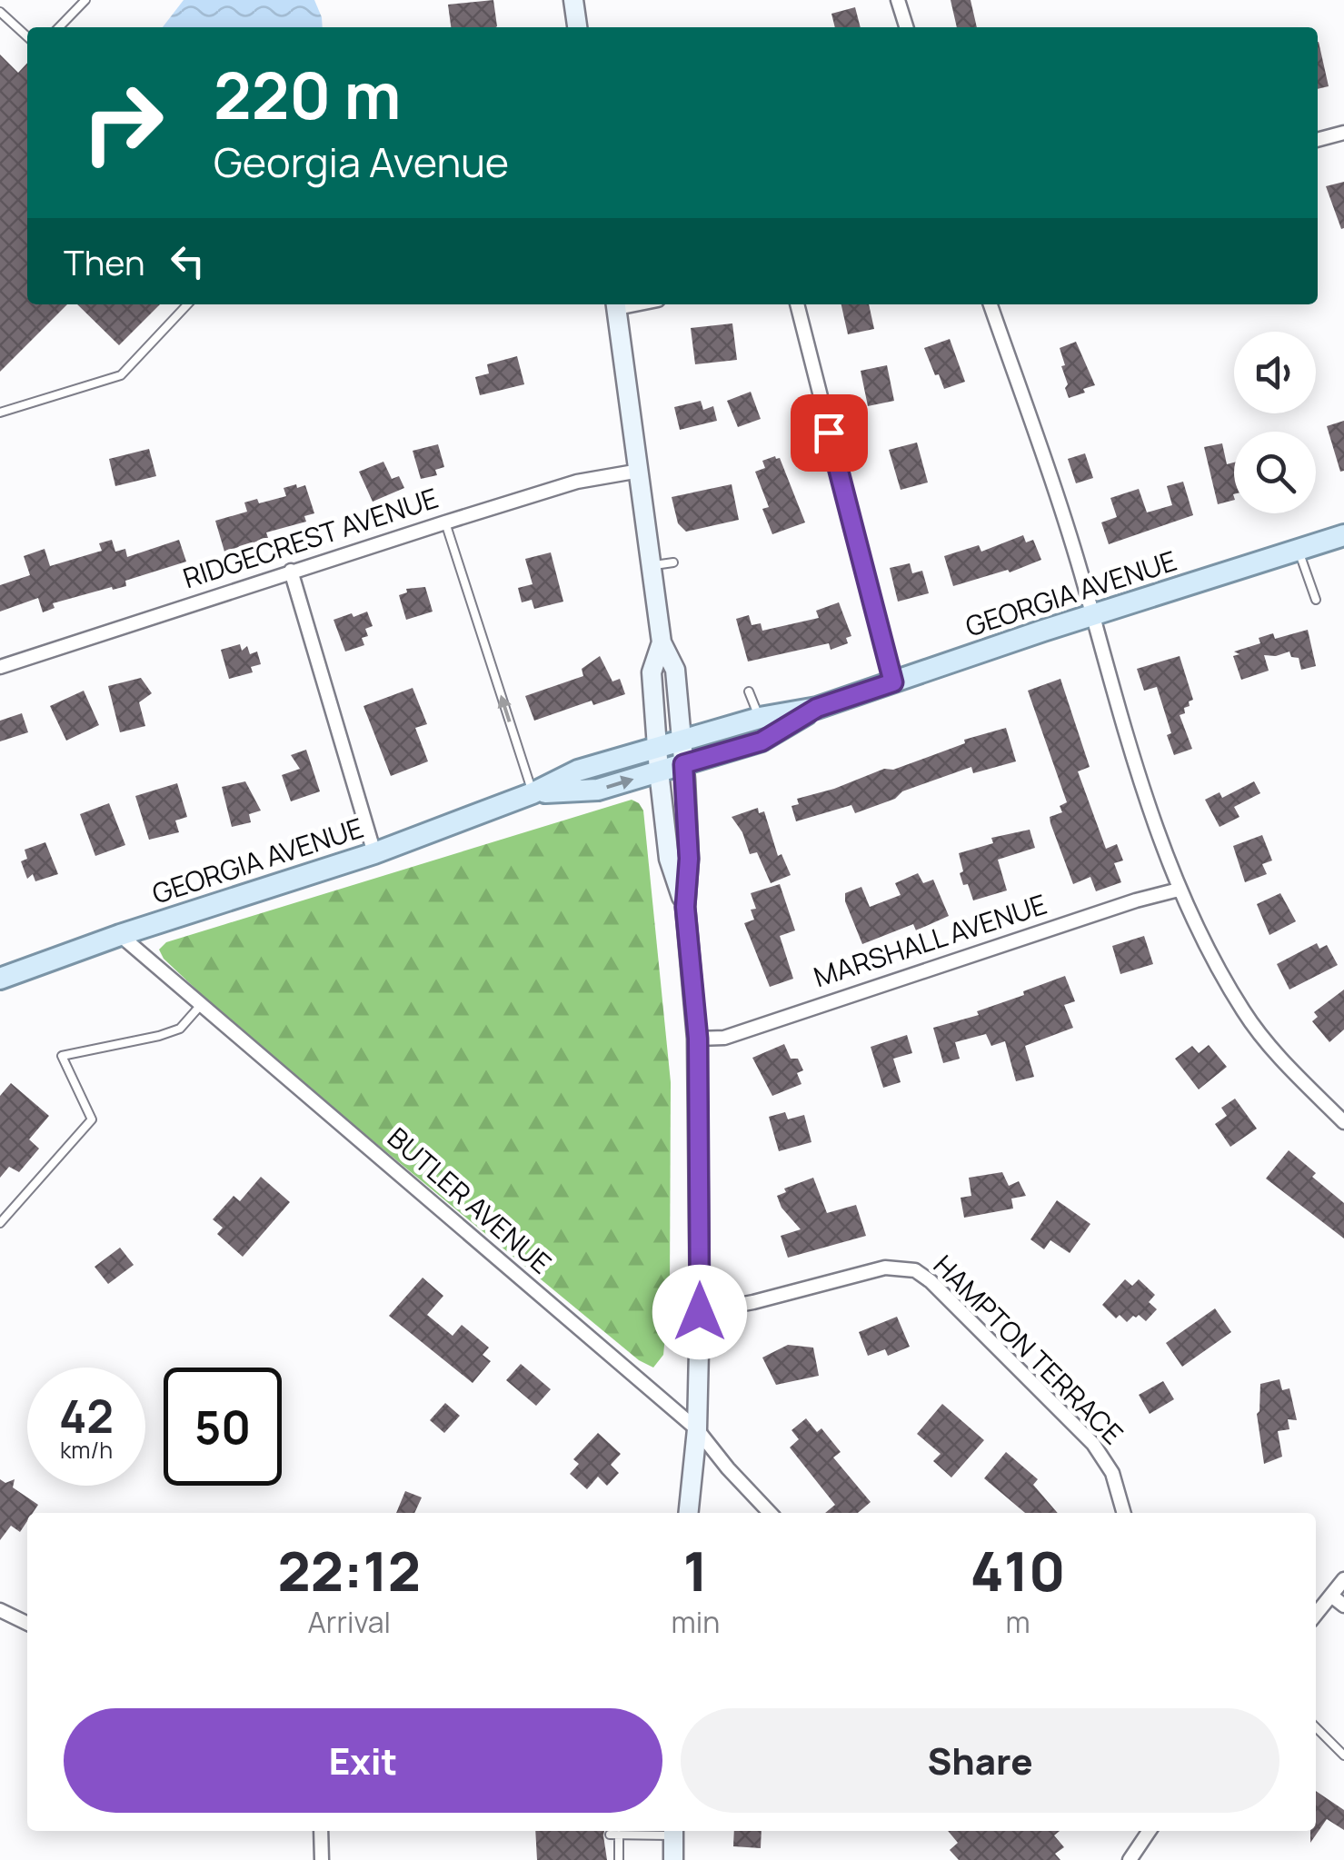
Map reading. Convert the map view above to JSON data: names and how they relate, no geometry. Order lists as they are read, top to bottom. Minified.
{"streets":{"main road":["GEORGIA AVENUE"],"street":["RIDGECREST AVENUE","MARSHALL AVENUE","BUTLER AVENUE","HAMPTON TERRACE"]},"crossings":[["GEORGIA AVENUE","BUTLER AVENUE"]],"page":{"turn":["220 m","Georgia Avenue"],"then":"Then","speed":"42 km/h","limit":"50","eta":["22:12","Arrival","1","min","410","m"],"buttons":["Exit","Share"]}}
